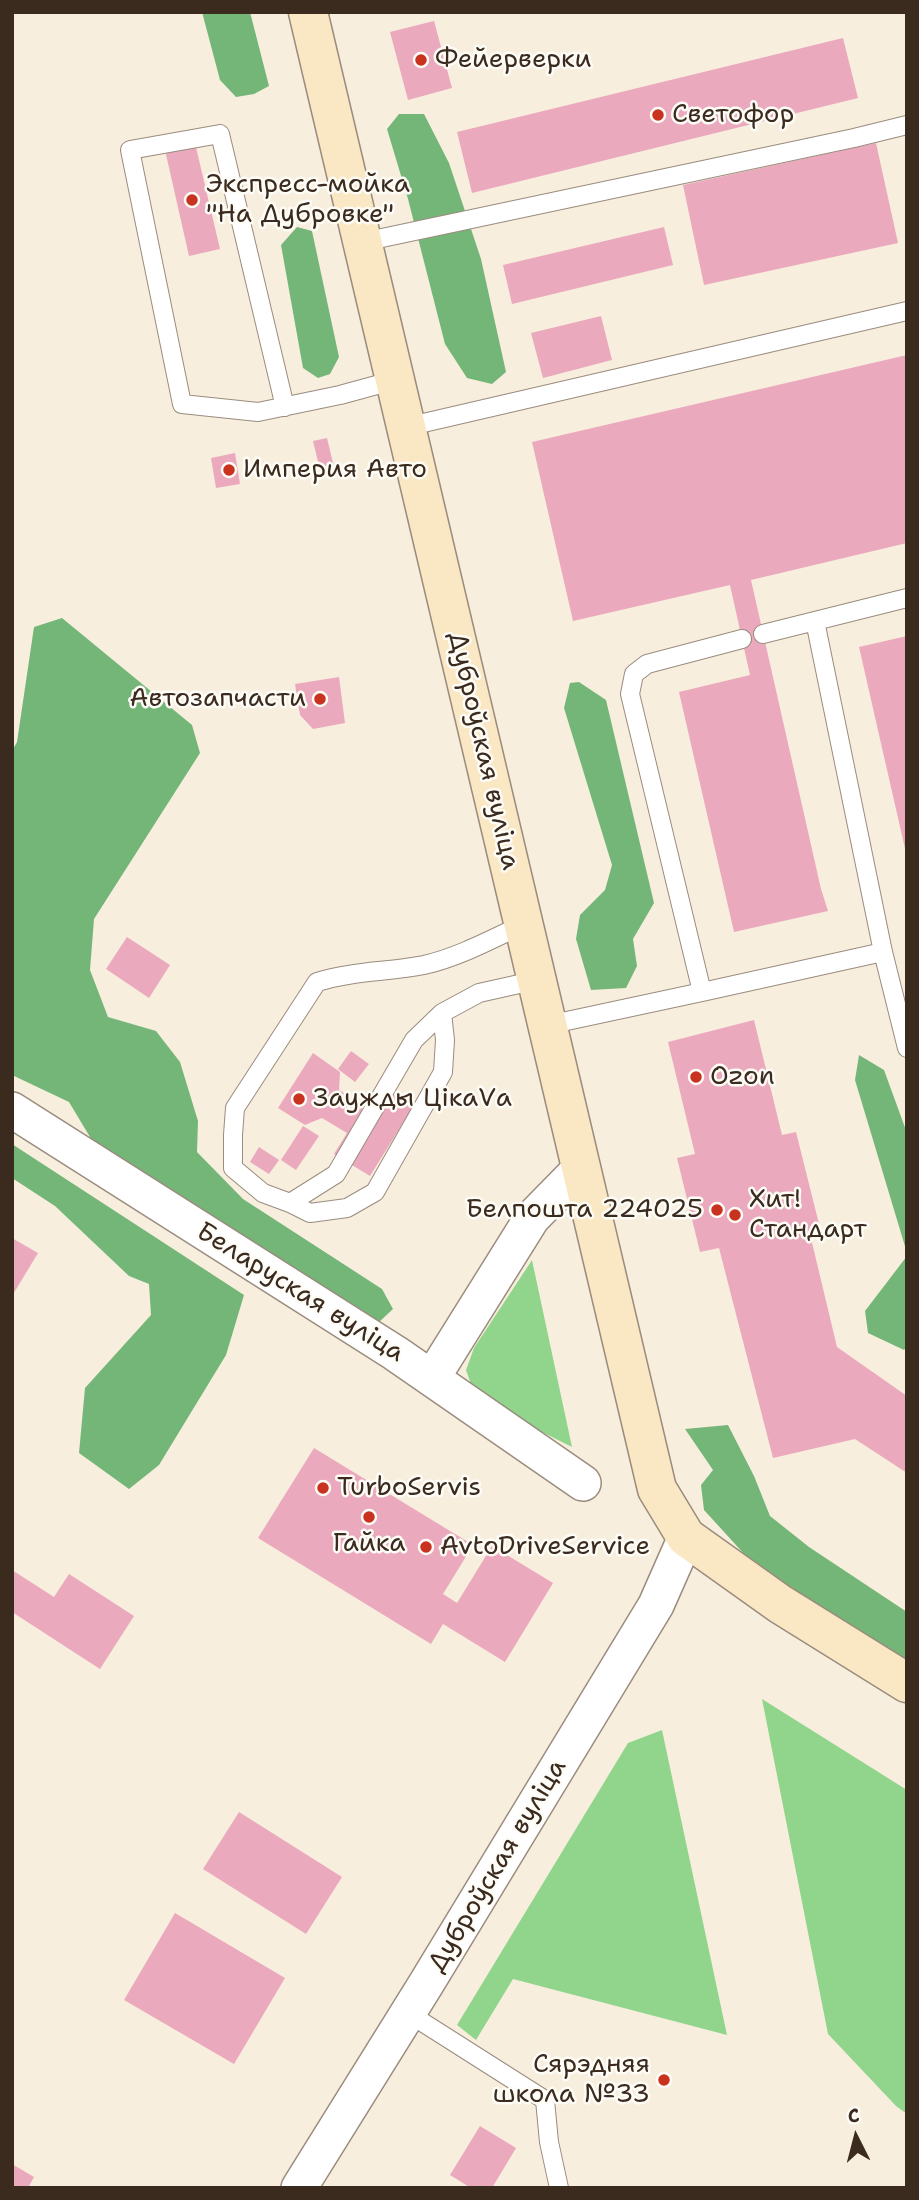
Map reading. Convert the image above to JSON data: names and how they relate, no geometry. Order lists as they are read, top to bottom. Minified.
{"streets":{"main road":["Дуброўская вуліца"],"street":["Беларуская вуліца"]},"places":["Фейерверки","Светофор","Экспресс-мойка \"На Дубровке\"","Империя Авто","Автозапчасти","Ozon","Заужды ЦікаVа","Белпошта 224025","Хит! Стандарт","TurboServis","Гайка","AvtoDriveService","Сярэдняя школа №33"],"north":"top"}
